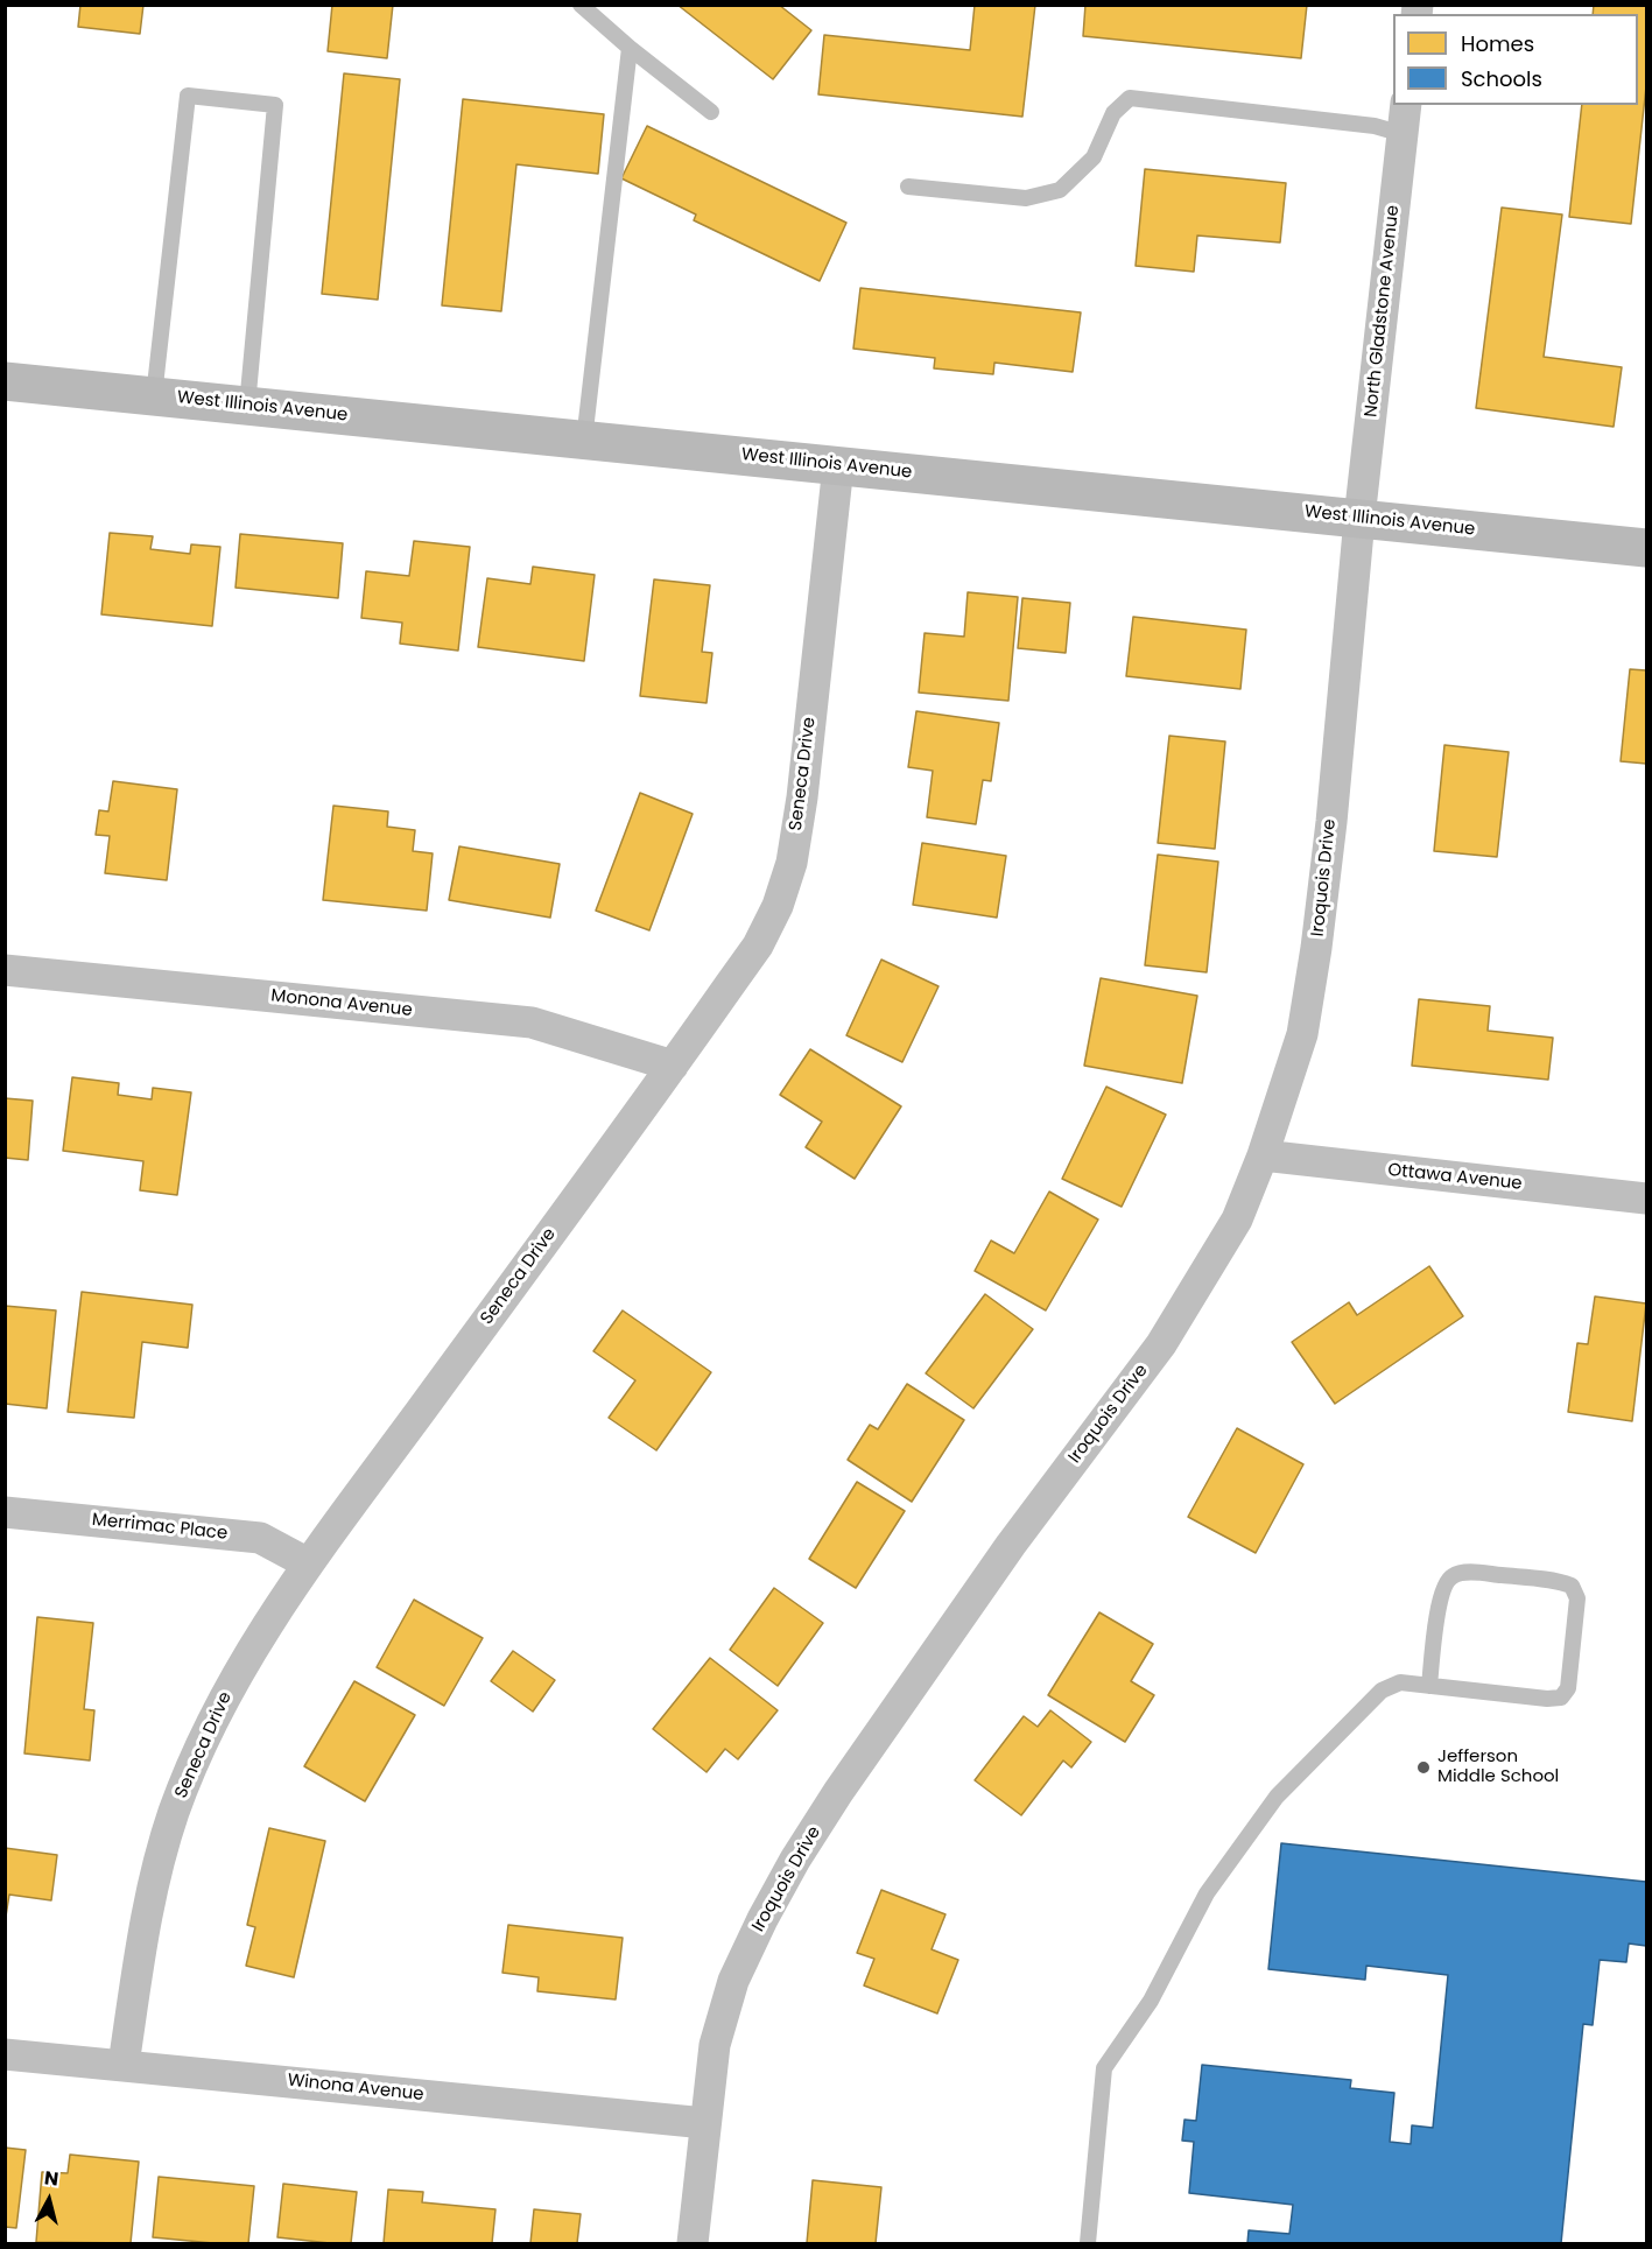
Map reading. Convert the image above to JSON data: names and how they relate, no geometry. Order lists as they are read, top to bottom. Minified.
{"streets":{"main road":["West Illinois Avenue"],"street":["North Gladstone Avenue","Seneca Drive","Iroquois Drive","Monona Avenue","Ottawa Avenue","Merrimac Place","Winona Avenue"]},"crossings":[["North Gladstone Avenue","West Illinois Avenue"],["North Gladstone Avenue","Iroquois Drive"],["West Illinois Avenue","Seneca Drive"],["West Illinois Avenue","Iroquois Drive"],["Seneca Drive","Monona Avenue"],["Seneca Drive","Merrimac Place"],["Seneca Drive","Winona Avenue"],["Iroquois Drive","Ottawa Avenue"],["Iroquois Drive","Winona Avenue"]],"places":["Jefferson Middle School"],"legend":["Homes","Schools"],"north":"top"}
